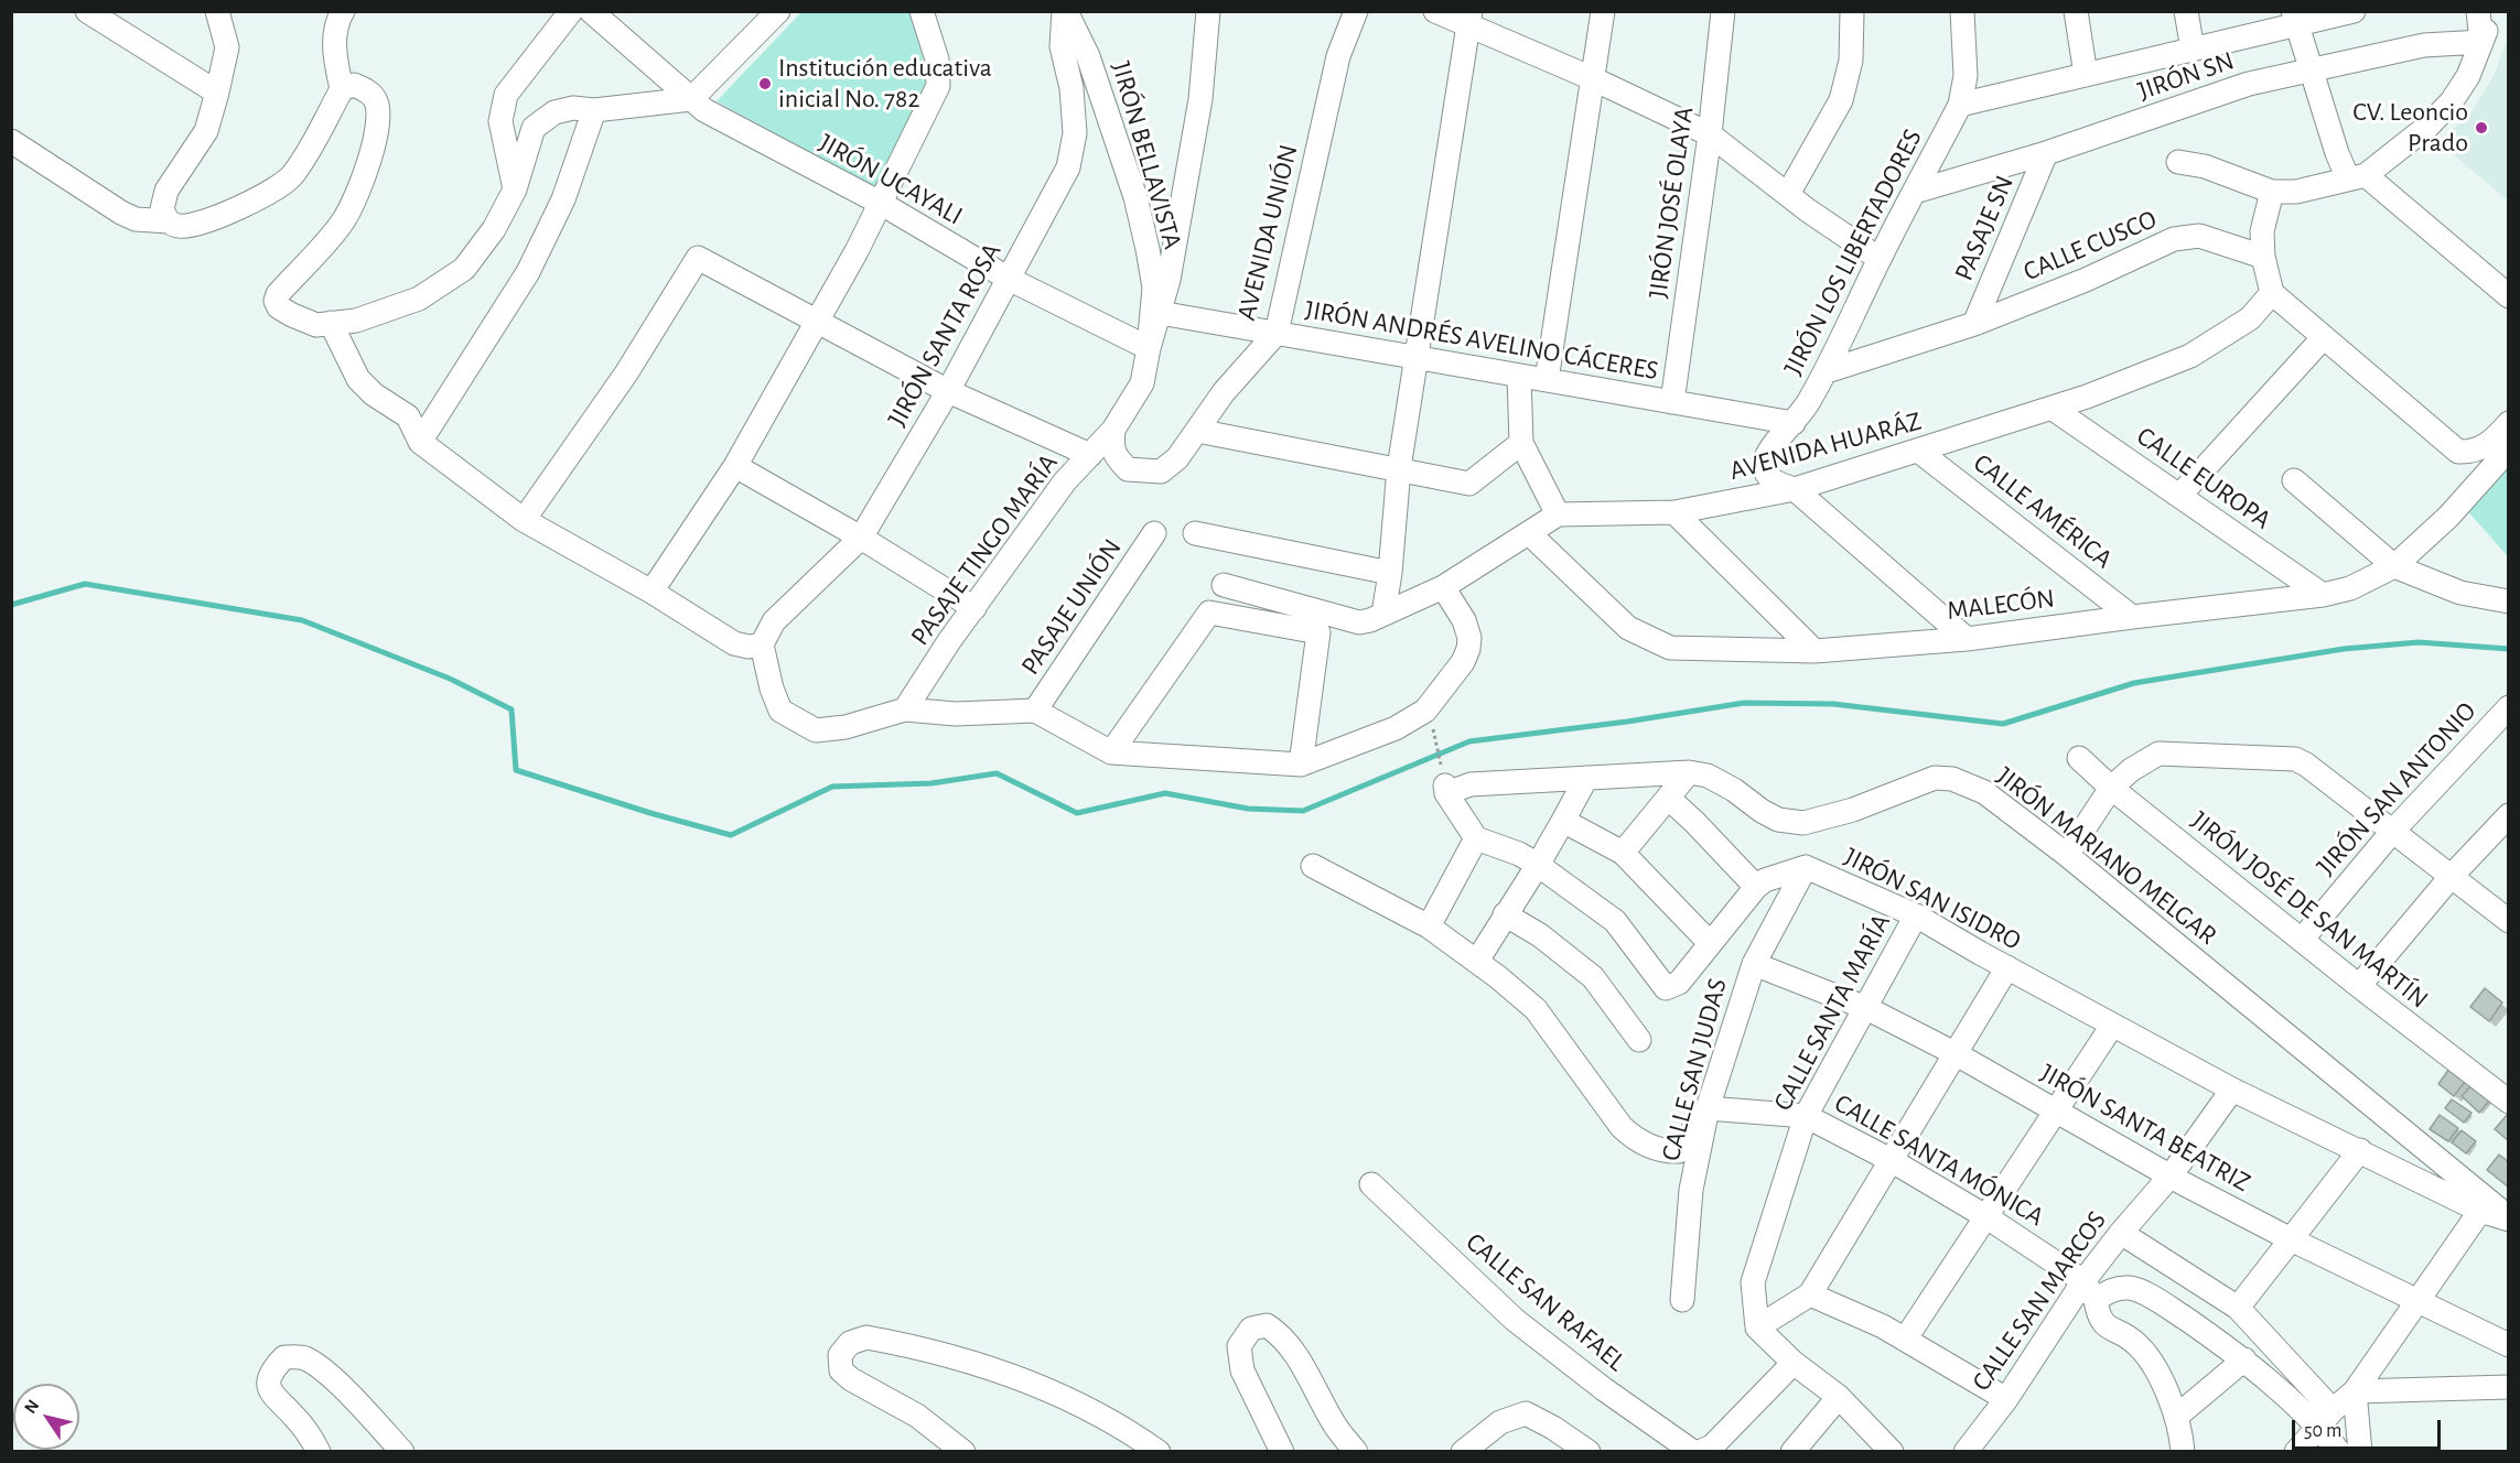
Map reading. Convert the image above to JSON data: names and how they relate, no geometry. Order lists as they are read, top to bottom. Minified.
{"streets":{"street":["JIRÓN SN","JIRÓN BELLAVISTA","JIRÓN UCAYALI","JIRÓN JOSÉ OLAYA","PASAJE SN","AVENIDA UNIÓN","CALLE CUSCO","JIRÓN LOS LIBERTADORES","JIRÓN SANTA ROSA","JIRÓN ANDRÉS AVELINO CÁCERES","AVENIDA HUARÁZ","CALLE EUROPA","CALLE AMÉRICA","PASAJE TINGO MARÍA","MALECÓN","PASAJE UNIÓN","JIRÓN SAN ANTONIO","JIRÓN MARIANO MELGAR","JIRÓN SAN ISIDRO","JIRÓN JOSÉ DE SAN MARTÍN","CALLE SANTA MARÍA","CALLE SAN JUDAS","JIRÓN SANTA BEATRIZ","CALLE SANTA MÓNICA","CALLE SAN MARCOS","CALLE SAN RAFAEL"]},"crossings":[["JIRÓN SN","PASAJE SN"],["JIRÓN SN","JIRÓN LOS LIBERTADORES"],["JIRÓN BELLAVISTA","JIRÓN UCAYALI"],["JIRÓN BELLAVISTA","AVENIDA UNIÓN"],["JIRÓN BELLAVISTA","JIRÓN SANTA ROSA"],["JIRÓN BELLAVISTA","PASAJE TINGO MARÍA"],["JIRÓN UCAYALI","JIRÓN SANTA ROSA"],["JIRÓN JOSÉ OLAYA","JIRÓN ANDRÉS AVELINO CÁCERES"],["PASAJE SN","CALLE CUSCO"],["AVENIDA UNIÓN","JIRÓN ANDRÉS AVELINO CÁCERES"],["AVENIDA UNIÓN","PASAJE TINGO MARÍA"],["CALLE CUSCO","JIRÓN LOS LIBERTADORES"],["JIRÓN LOS LIBERTADORES","JIRÓN ANDRÉS AVELINO CÁCERES"],["JIRÓN LOS LIBERTADORES","AVENIDA HUARÁZ"],["JIRÓN SANTA ROSA","PASAJE TINGO MARÍA"],["AVENIDA HUARÁZ","CALLE EUROPA"],["AVENIDA HUARÁZ","CALLE AMÉRICA"],["CALLE EUROPA","MALECÓN"],["CALLE AMÉRICA","MALECÓN"],["JIRÓN SAN ANTONIO","JIRÓN JOSÉ DE SAN MARTÍN"],["JIRÓN MARIANO MELGAR","JIRÓN SAN ISIDRO"],["JIRÓN SAN ISIDRO","CALLE SANTA MARÍA"],["JIRÓN SAN ISIDRO","CALLE SAN JUDAS"],["JIRÓN SAN ISIDRO","CALLE SAN MARCOS"],["CALLE SANTA MARÍA","JIRÓN SANTA BEATRIZ"],["CALLE SANTA MARÍA","CALLE SANTA MÓNICA"],["CALLE SAN JUDAS","JIRÓN SANTA BEATRIZ"],["CALLE SAN JUDAS","CALLE SANTA MÓNICA"],["JIRÓN SANTA BEATRIZ","CALLE SAN MARCOS"],["CALLE SANTA MÓNICA","CALLE SAN MARCOS"]],"places":["Institución educativa inicial No. 782","CV. Leoncio Prado"],"scale_bar":"50 m","north":"top left"}
